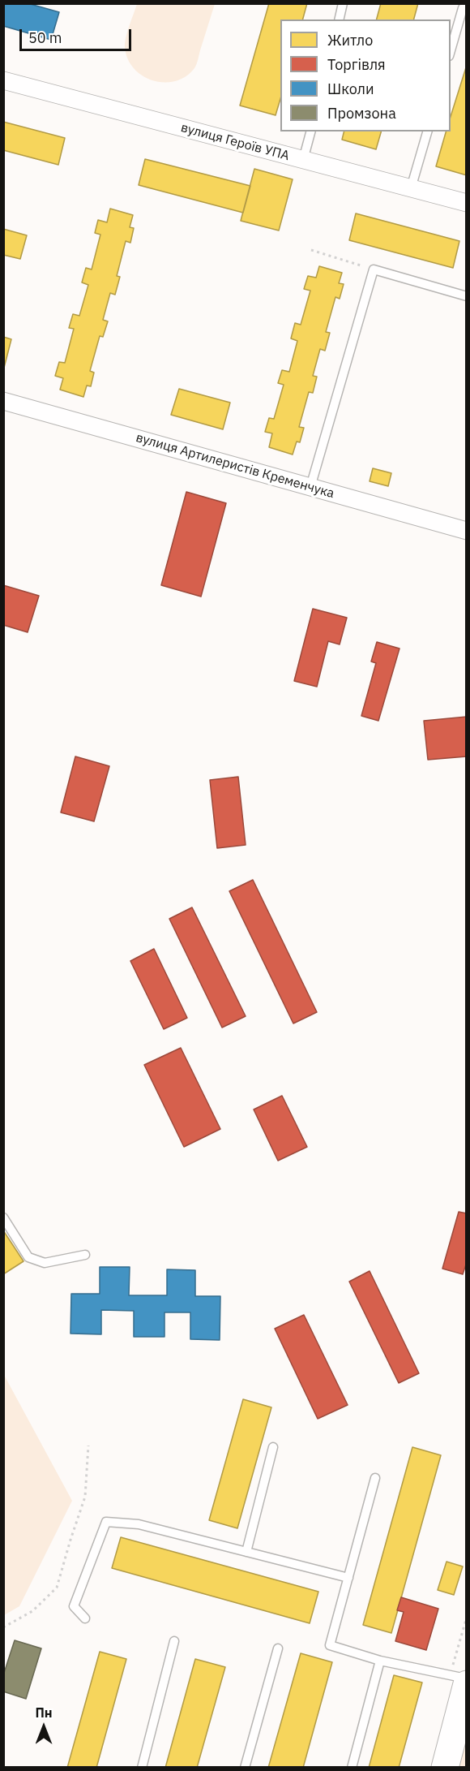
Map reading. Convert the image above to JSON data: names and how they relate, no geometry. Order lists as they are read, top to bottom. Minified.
{"streets":{"street":["вулиця Героїв УПА","вулиця Артилеристів Кременчука"]},"legend":["Житло","Торгівля","Школи","Промзона"],"scale_bar":"50 m","north":"top"}
